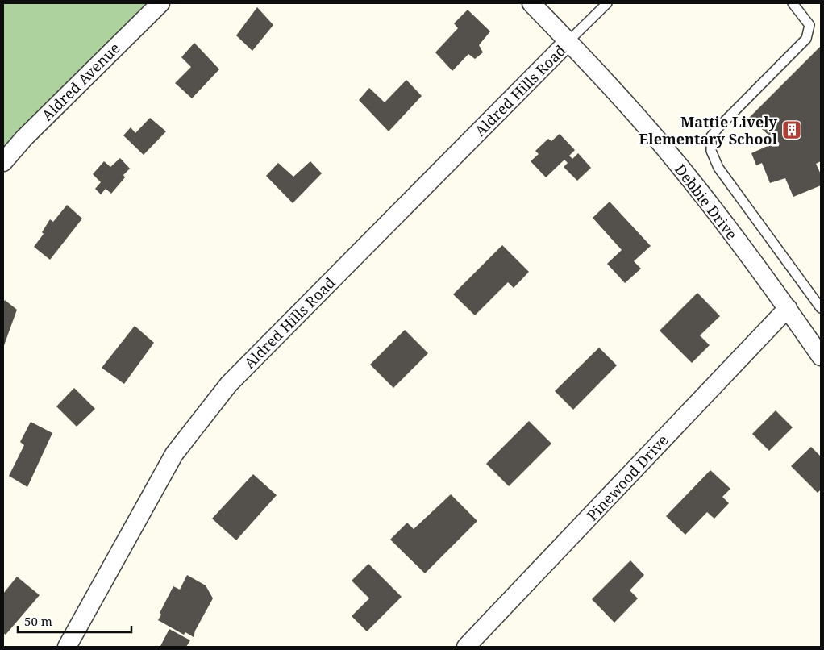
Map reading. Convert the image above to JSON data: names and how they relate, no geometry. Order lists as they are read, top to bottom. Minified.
{"streets":{"street":["Aldred Avenue","Aldred Hills Road","Debbie Drive","Pinewood Drive"]},"crossings":[["Aldred Hills Road","Debbie Drive"],["Debbie Drive","Pinewood Drive"]],"places":{"building":["Mattie Lively Elementary School"]},"scale_bar":"50 m"}
